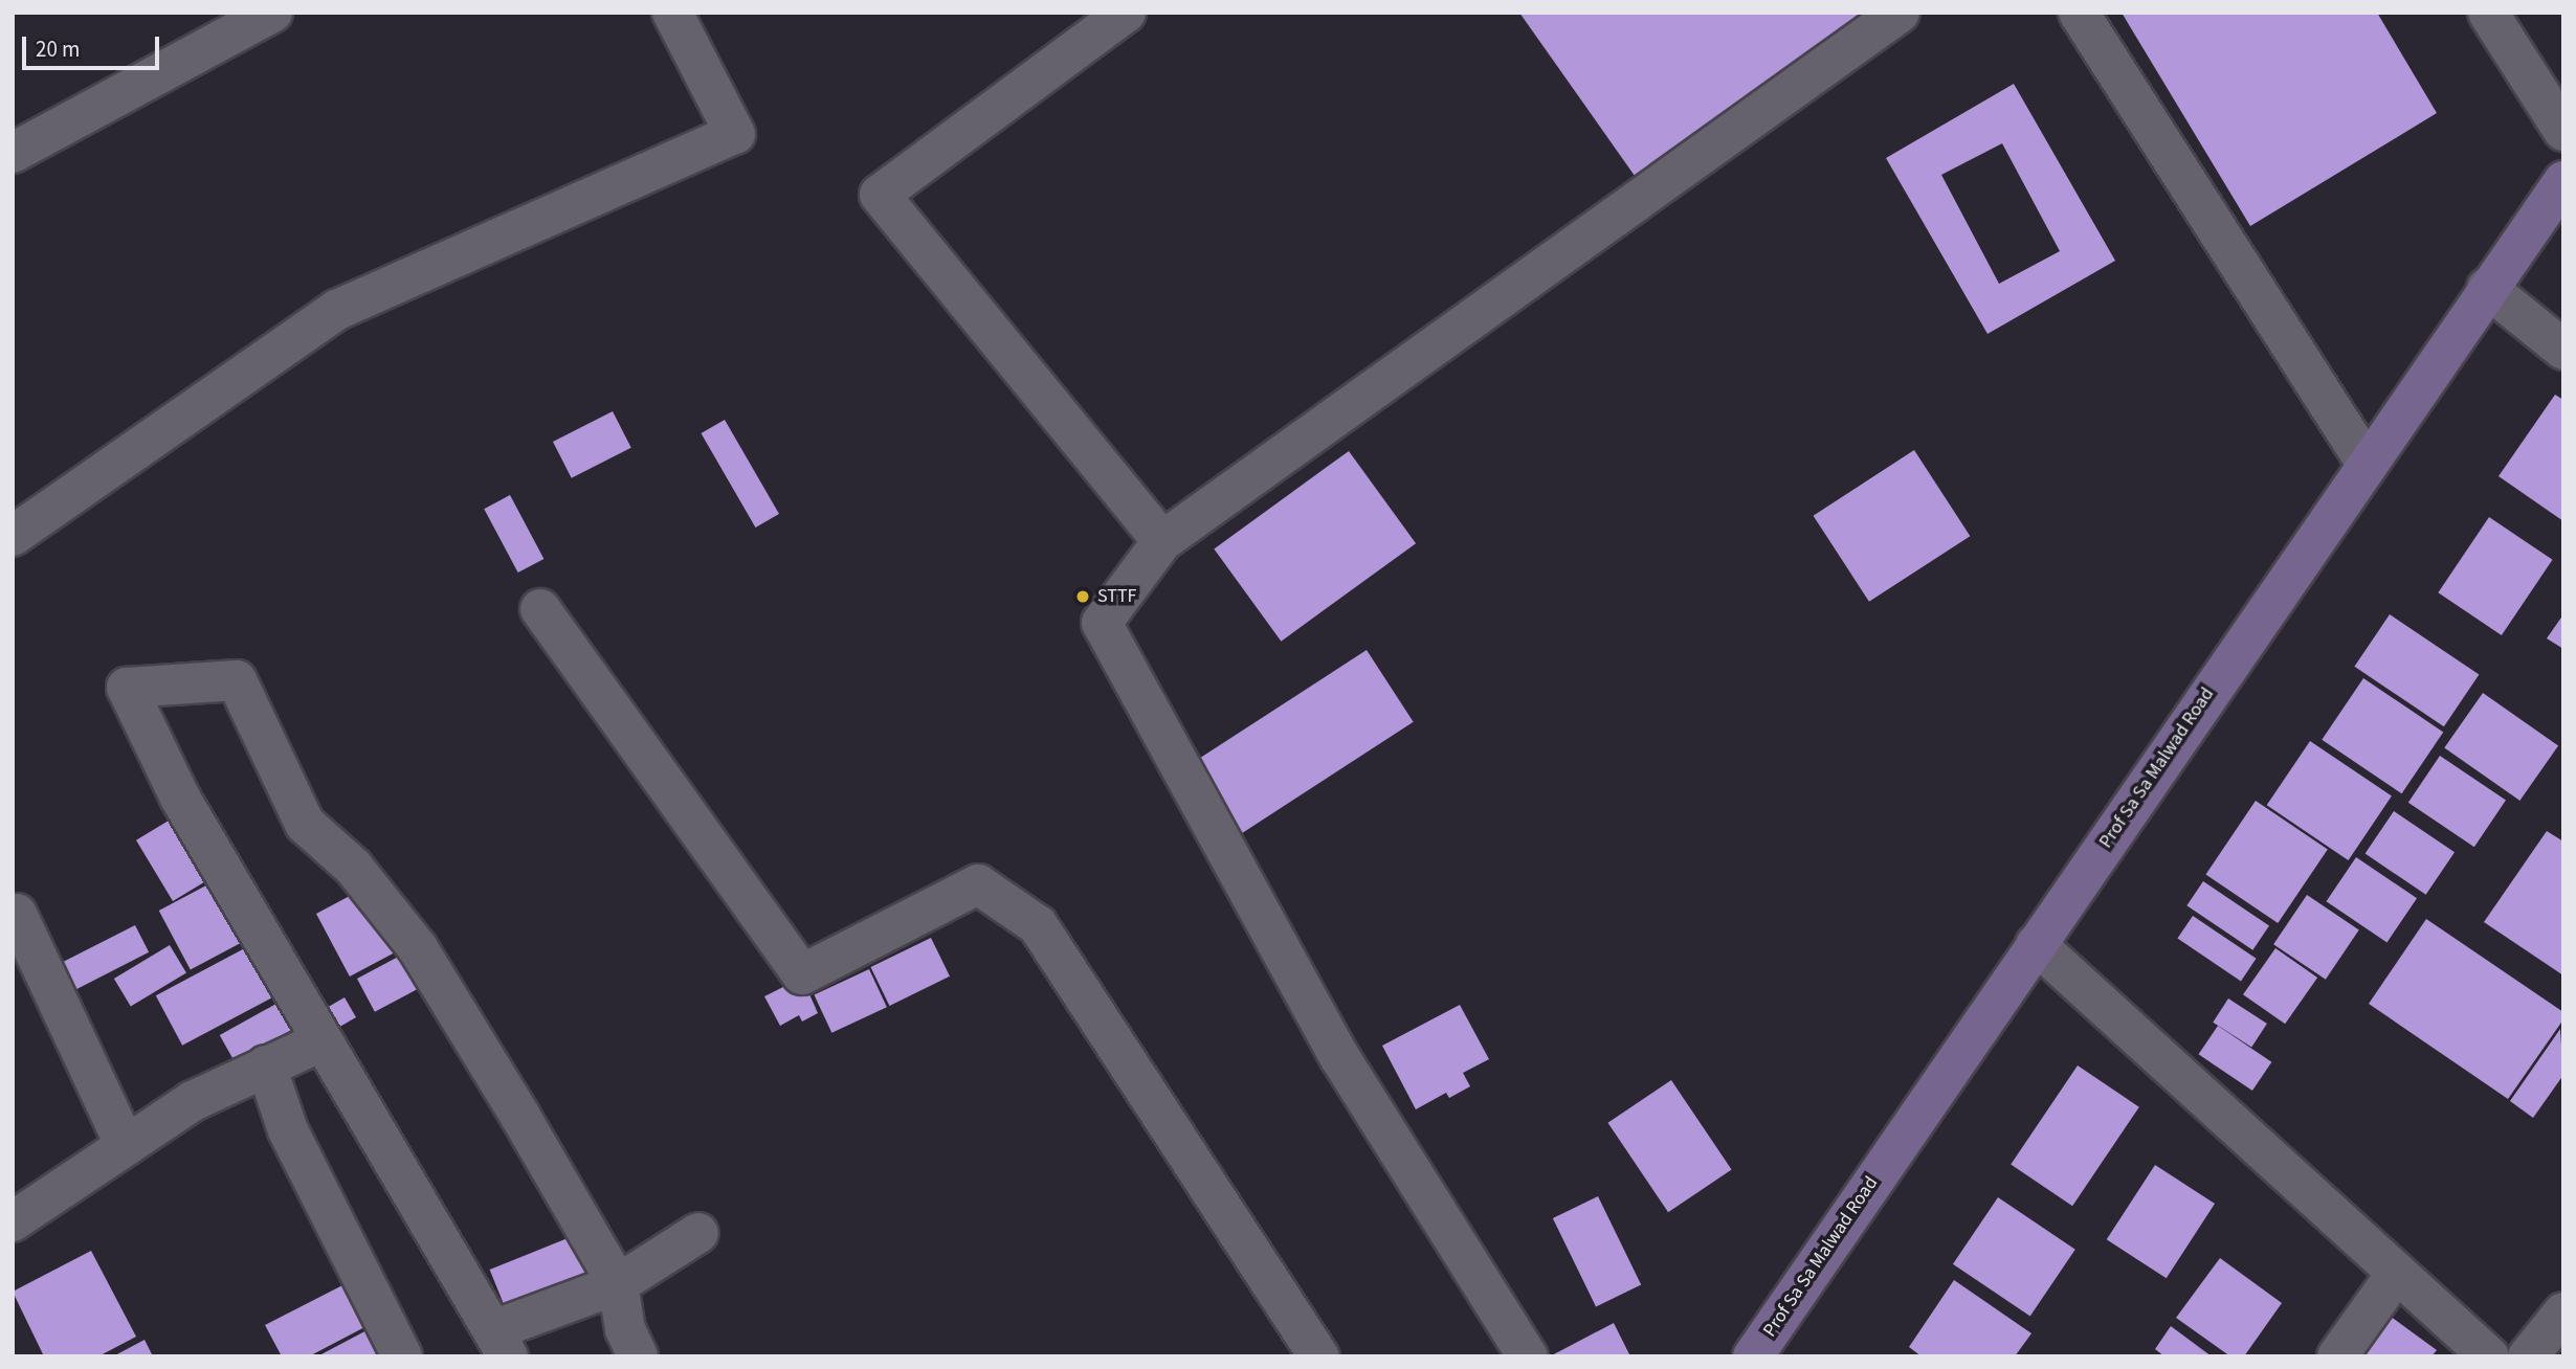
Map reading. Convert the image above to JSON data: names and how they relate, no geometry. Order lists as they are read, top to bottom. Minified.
{"streets":{"street":["Prof Sa Sa Malwad Road"]},"places":["STTF"],"scale_bar":"20 m"}
